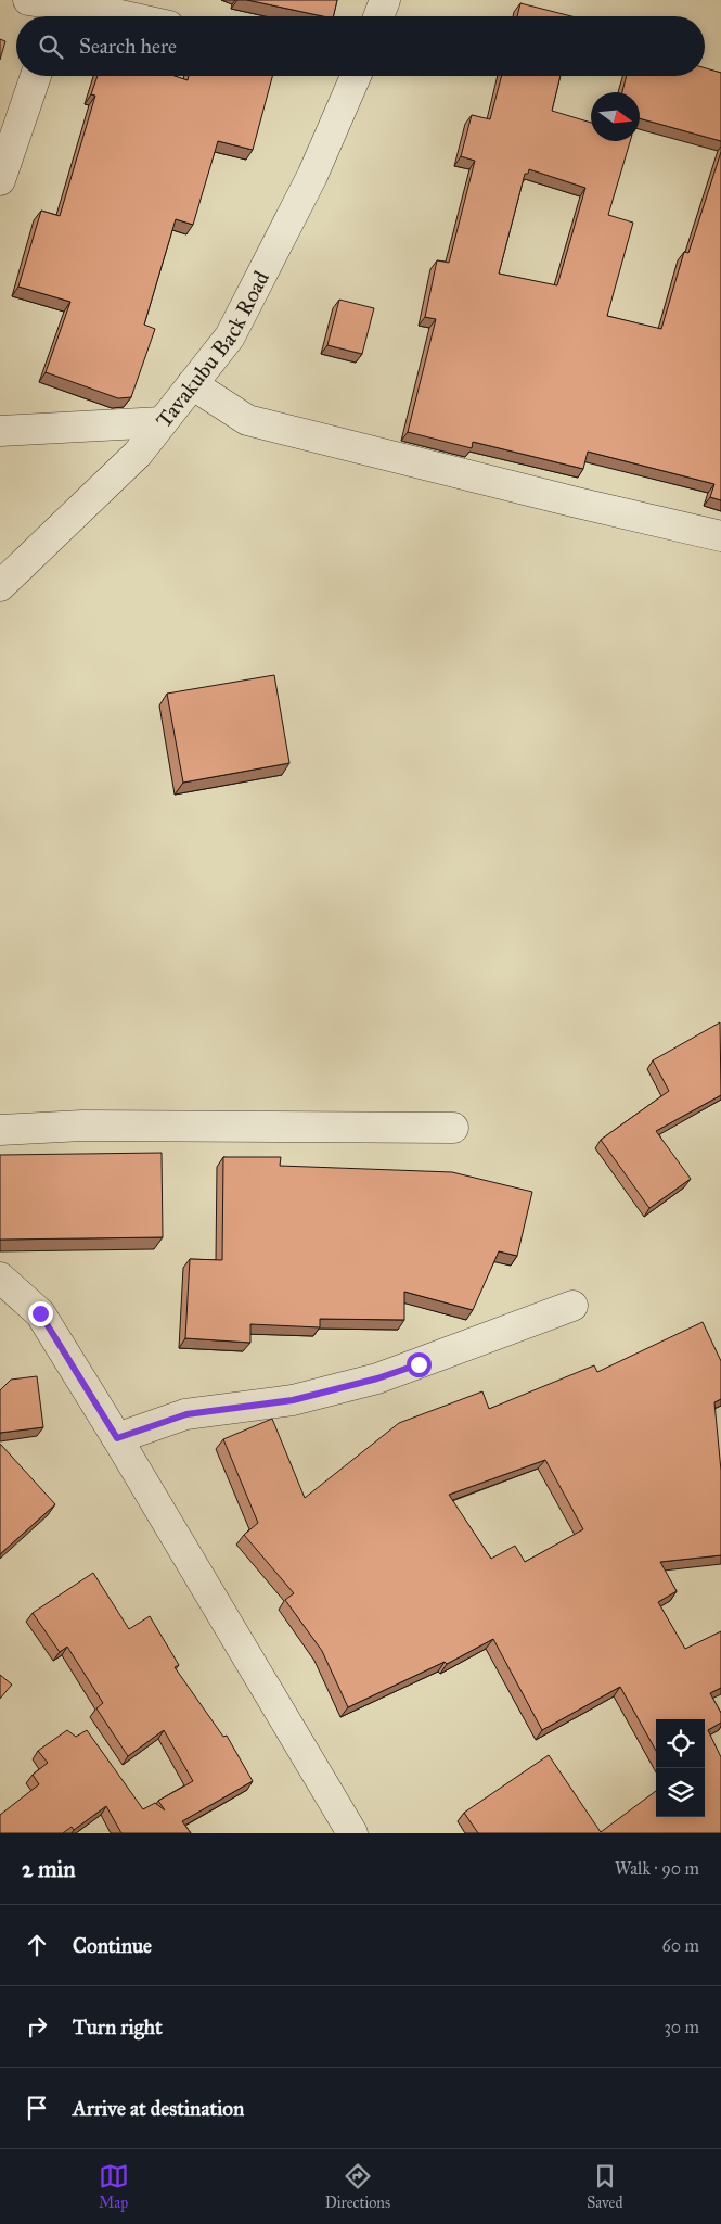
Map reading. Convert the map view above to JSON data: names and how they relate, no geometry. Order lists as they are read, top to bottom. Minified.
{"streets":{"street":["Tavakubu Back Road"]},"north":"right","page":{"search":"Search here","heading":["2 min","Walk · 90 m"],"list":[["Continue","60 m"],["Turn right","30 m"],"Arrive at destination"],"nav":["Map","Directions","Saved"]}}
